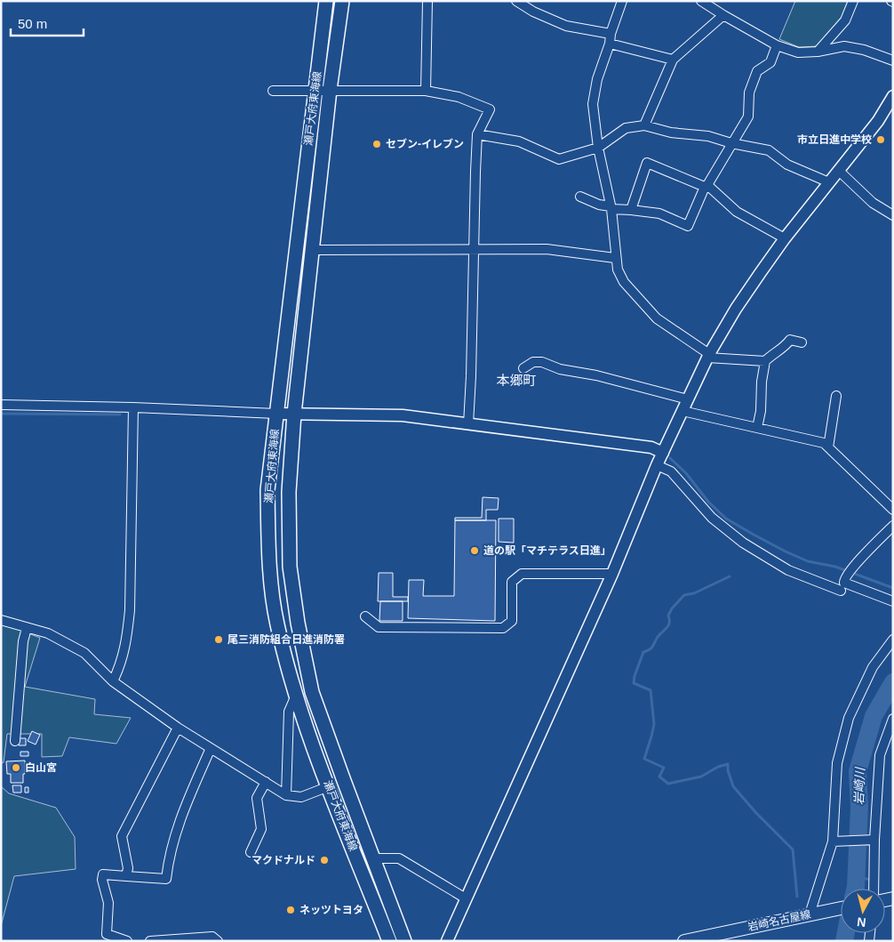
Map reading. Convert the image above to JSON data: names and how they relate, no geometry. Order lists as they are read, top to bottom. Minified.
{"streets":{"main road":["瀬戸大府東海線","岩崎名古屋線"]},"districts":["本郷町"],"water":["岩崎川"],"places":["市立日進中学校","セブン-イレブン","道の駅「マチテラス日進」","尾三消防組合日進消防署","白山宮","マクドナルド","ネッツトヨタ"],"scale_bar":"50 m","north":"bottom"}
